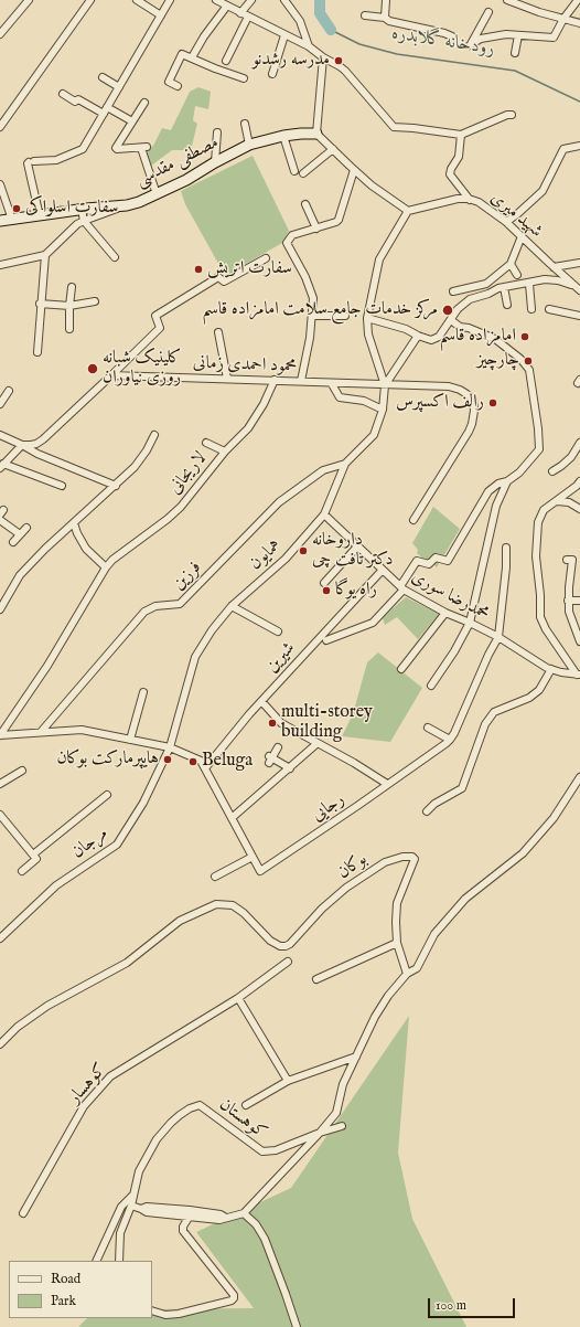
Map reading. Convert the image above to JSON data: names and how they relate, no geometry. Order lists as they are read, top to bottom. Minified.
{"streets":{"main road":["مصطفی مقدسی"],"street":["شهید میری","محمود احمدی زمانی","لاریجانی","همایون","فرزین","محمدرضا سوری","شیرین","رجایی","مرجان","بوکان","کوهسار","کوهستان"]},"crossings":[["محمود احمدی زمانی","لاریجانی"],["محمود احمدی زمانی","همایون"],["لاریجانی","رجایی"],["همایون","فرزین"],["همایون","محمدرضا سوری"],["همایون","رجایی"],["همایون","مرجان"],["فرزین","رجایی"],["محمدرضا سوری","شیرین"],["محمدرضا سوری","رجایی"],["شیرین","رجایی"],["رجایی","مرجان"],["بوکان","کوهستان"]],"water":["رودخانه گلابدره"],"places":["مدرسه رشدنو","سفارت اسلواکی","سفارت اتریش","مرکز خدمات جامع سلامت امامزاده قاسم","امامزاده قاسم","چارچیز","کلینیک شبانه روزی نیاوران","رالف اکسپرس","داروخانه دکتر تافت چی","راه یوگا","multi-storey building","هایپرمارکت بوکان","Beluga"],"legend":["Road","Park"],"scale_bar":"100 m"}
